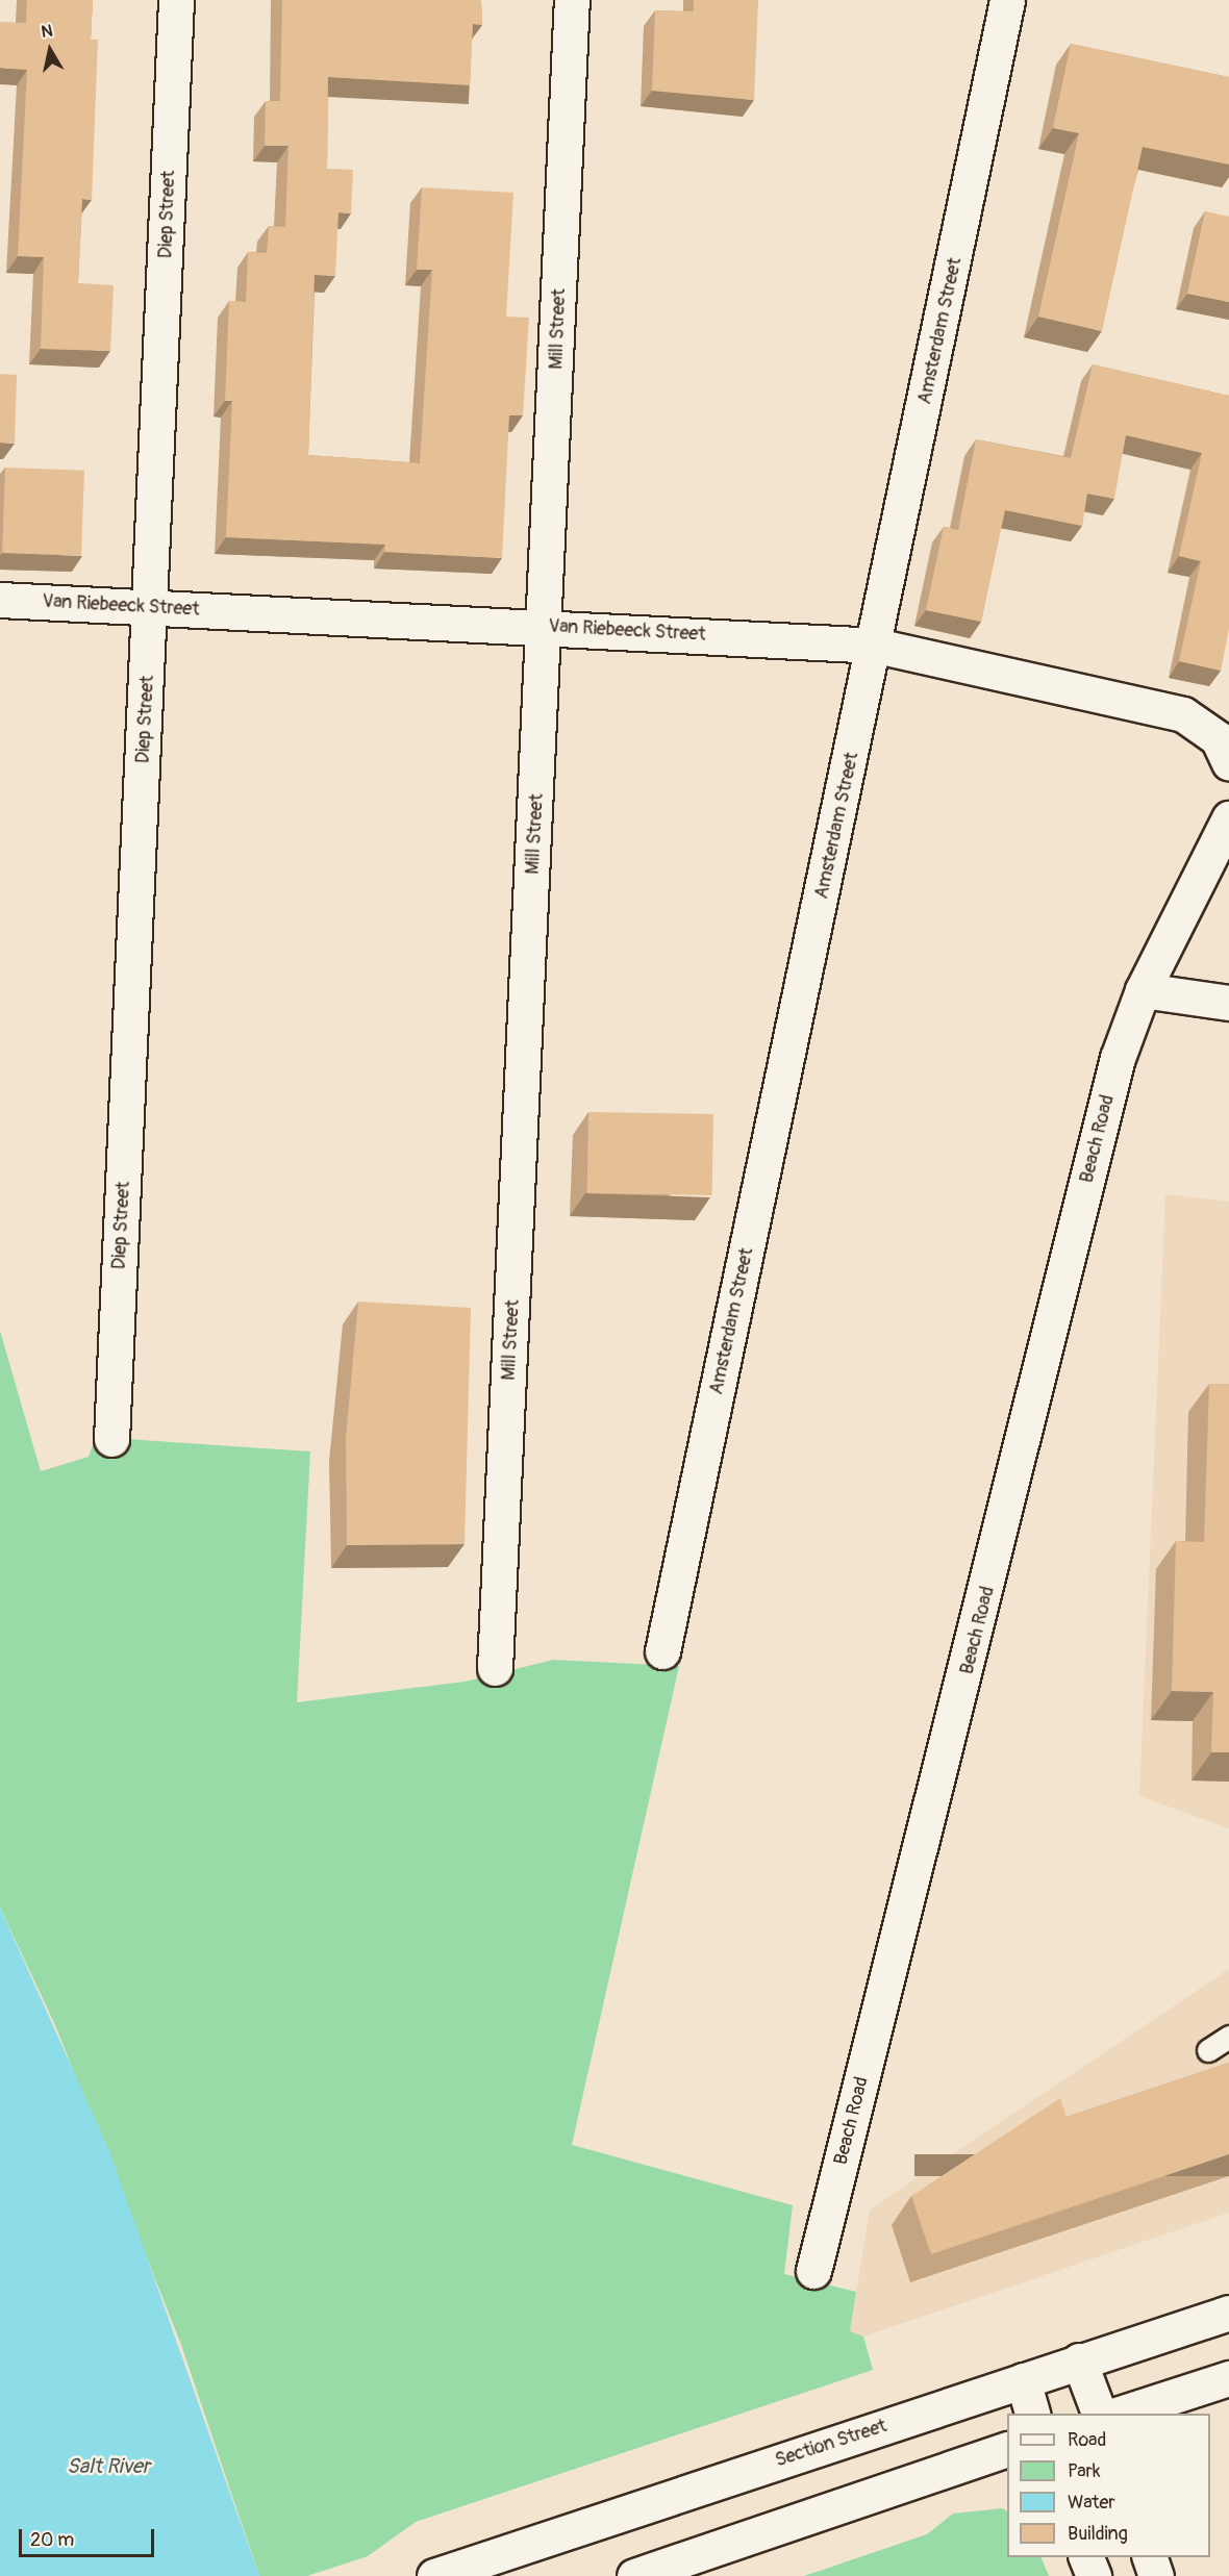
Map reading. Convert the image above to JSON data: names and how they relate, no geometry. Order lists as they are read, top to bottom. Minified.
{"streets":{"street":["Diep Street","Mill Street","Amsterdam Street","Van Riebeeck Street","Beach Road","Section Street"]},"crossings":[["Diep Street","Van Riebeeck Street"],["Mill Street","Van Riebeeck Street"],["Amsterdam Street","Van Riebeeck Street"]],"water":["Salt River"],"legend":["Road","Park","Water","Building"],"scale_bar":"20 m","north":"top"}
